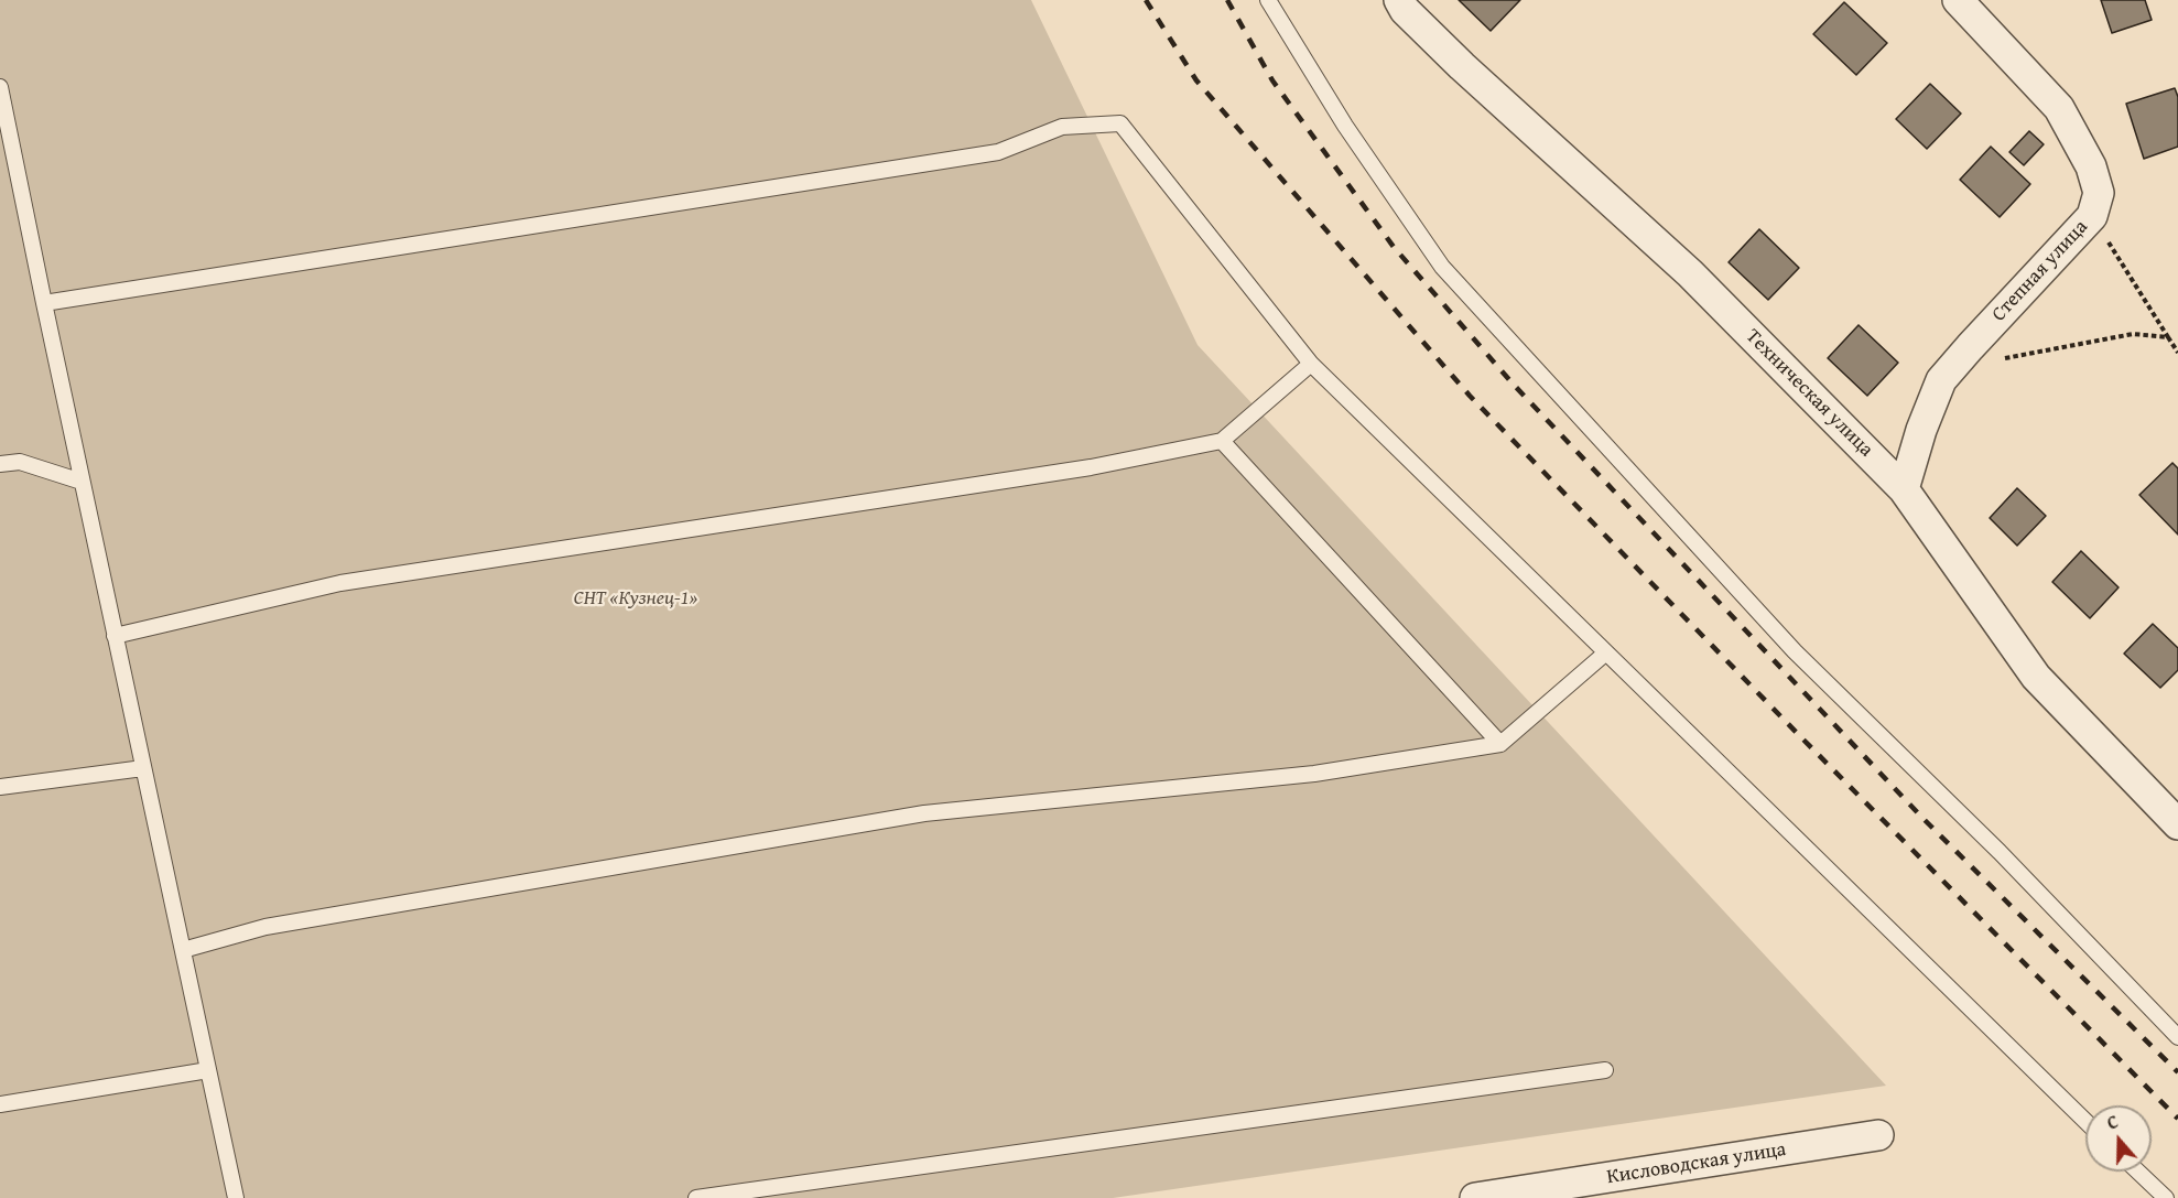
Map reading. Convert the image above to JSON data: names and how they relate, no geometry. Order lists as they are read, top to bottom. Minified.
{"streets":{"street":["Степная улица","Техническая улица","Кисловодская улица"]},"crossings":[["Степная улица","Техническая улица"]],"parks":["СНТ «Кузнец-1»"],"north":"top"}
